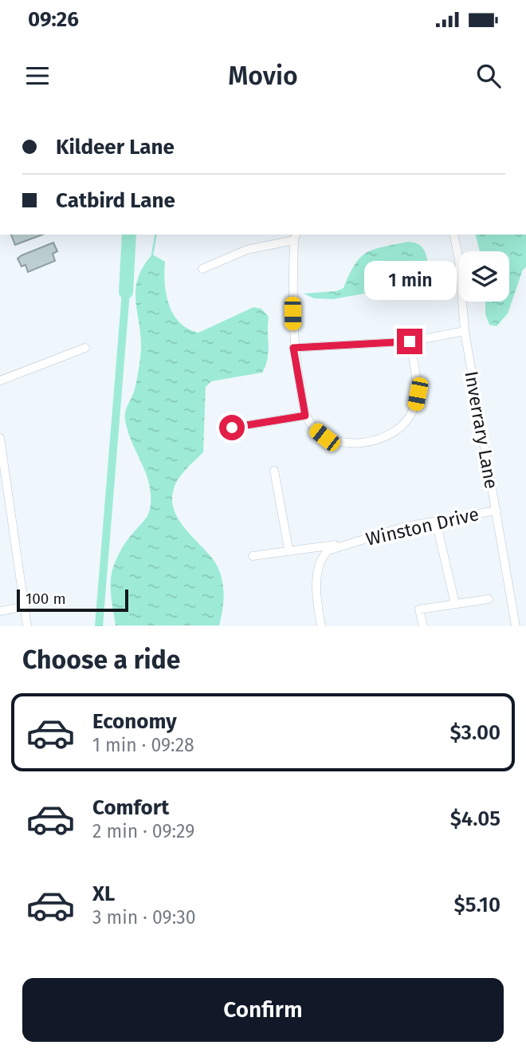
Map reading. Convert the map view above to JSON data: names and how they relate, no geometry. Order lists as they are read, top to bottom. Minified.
{"streets":{"street":["Inverrary Lane","Winston Drive"]},"crossings":[["Inverrary Lane","Winston Drive"]],"scale_bar":"100 m","page":{"status":"09:26","header":"Movio","banner":["Kildeer Lane","Catbird Lane"],"bubble":"1 min","scale":"100 m","heading":"Choose a ride","list":[{"name":"Economy","note":"1 min · 09:28","value":"$3.00"},{"name":"Comfort","note":"2 min · 09:29","value":"$4.05"},{"name":"XL","note":"3 min · 09:30","value":"$5.10"}],"buttons":"Confirm"}}
